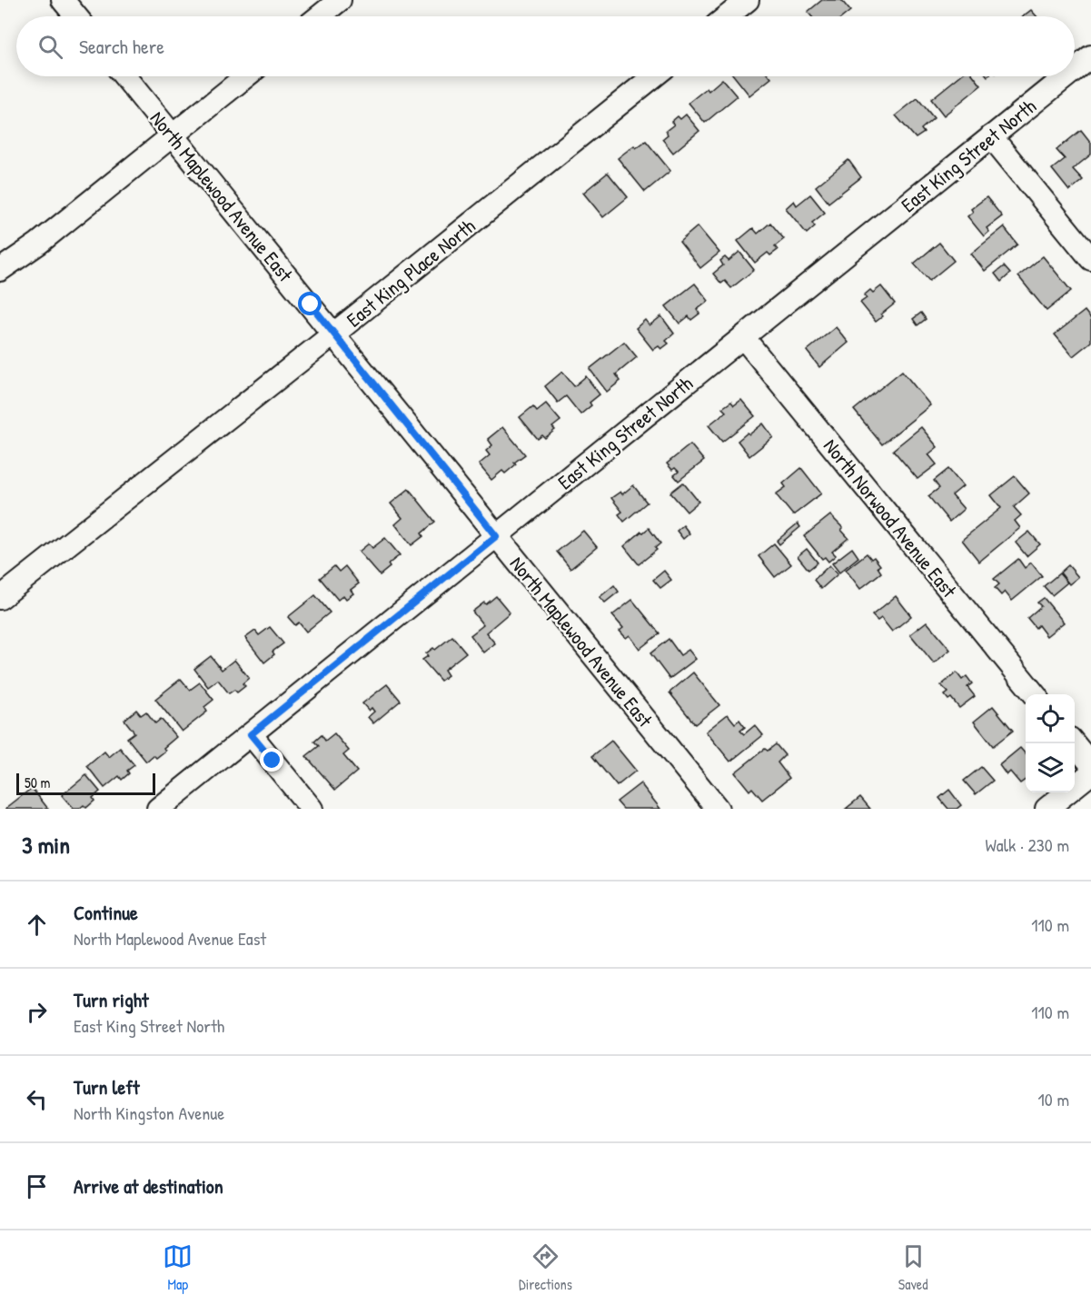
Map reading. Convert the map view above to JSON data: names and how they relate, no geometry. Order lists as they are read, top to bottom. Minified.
{"streets":{"street":["East King Street North","North Maplewood Avenue East","East King Place North","North Norwood Avenue East"]},"crossings":[["East King Street North","North Maplewood Avenue East"],["East King Street North","North Norwood Avenue East"],["North Maplewood Avenue East","East King Place North"]],"scale_bar":"50 m","page":{"search":"Search here","scale":"50 m","heading":["3 min","Walk · 230 m"],"list":[["Continue","North Maplewood Avenue East","110 m"],["Turn right","East King Street North","110 m"],["Turn left","North Kingston Avenue","10 m"],"Arrive at destination"],"nav":["Map","Directions","Saved"]}}
